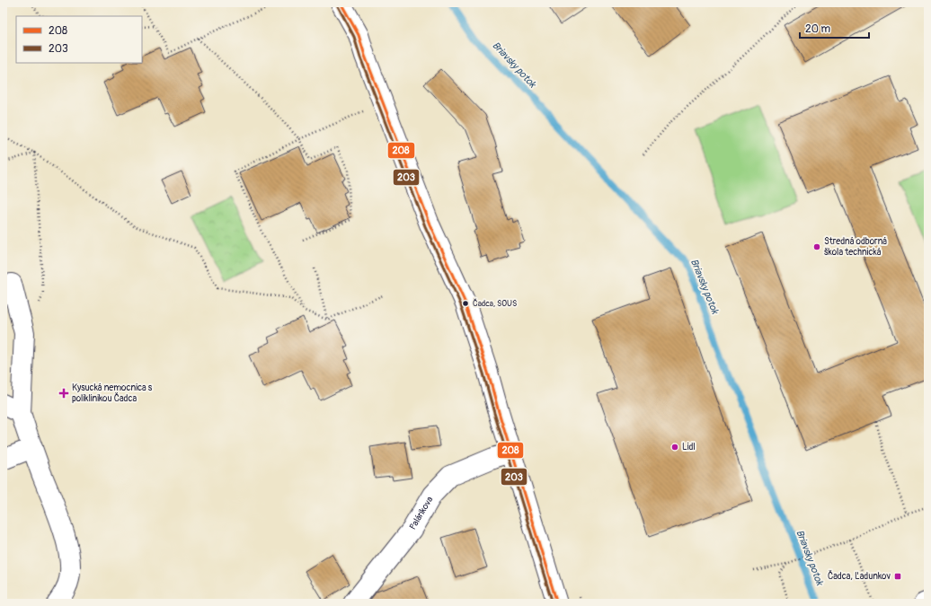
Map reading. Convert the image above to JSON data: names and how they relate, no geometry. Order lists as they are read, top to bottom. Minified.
{"streets":{"street":["Palárikova"]},"water":["Briavsky potok"],"places":{"other":["Stredná odborná škola technická","Čadca, SOUS","Lidl"],"health":["Kysucká nemocnica s poliklinikou Čadca"],"transit":["Čadca, Ľadunkov"]},"lines":["transit line 208","transit line 203"],"legend":["208","203"],"scale_bar":"20 m"}
